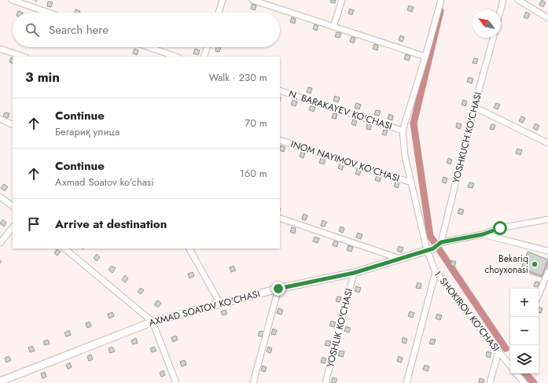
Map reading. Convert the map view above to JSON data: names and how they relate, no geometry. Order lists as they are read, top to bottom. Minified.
{"streets":{"street":["N. BARAKAYEV KO'CHASI","YOSHKUCH KO'CHASI","INOM NAYIMOV KO'CHASI","AXMAD SOATOV KO'CHASI","I. SHOKIROV KO'CHASI","YOSHLIK KO'CHASI"]},"crossings":[["N. BARAKAYEV KO'CHASI","I. SHOKIROV KO'CHASI"],["YOSHKUCH KO'CHASI","AXMAD SOATOV KO'CHASI"],["YOSHKUCH KO'CHASI","I. SHOKIROV KO'CHASI"],["INOM NAYIMOV KO'CHASI","I. SHOKIROV KO'CHASI"],["AXMAD SOATOV KO'CHASI","I. SHOKIROV KO'CHASI"],["AXMAD SOATOV KO'CHASI","YOSHLIK KO'CHASI"]],"places":["Bekariq choyxonasi"],"north":"top left","page":{"search":"Search here","heading":["3 min","Walk · 230 m"],"list":[["Continue","Бегариқ улица","70 m"],["Continue","Axmad Soatov ko'chasi","160 m"],"Arrive at destination"],"map_buttons":["+","−"]}}
